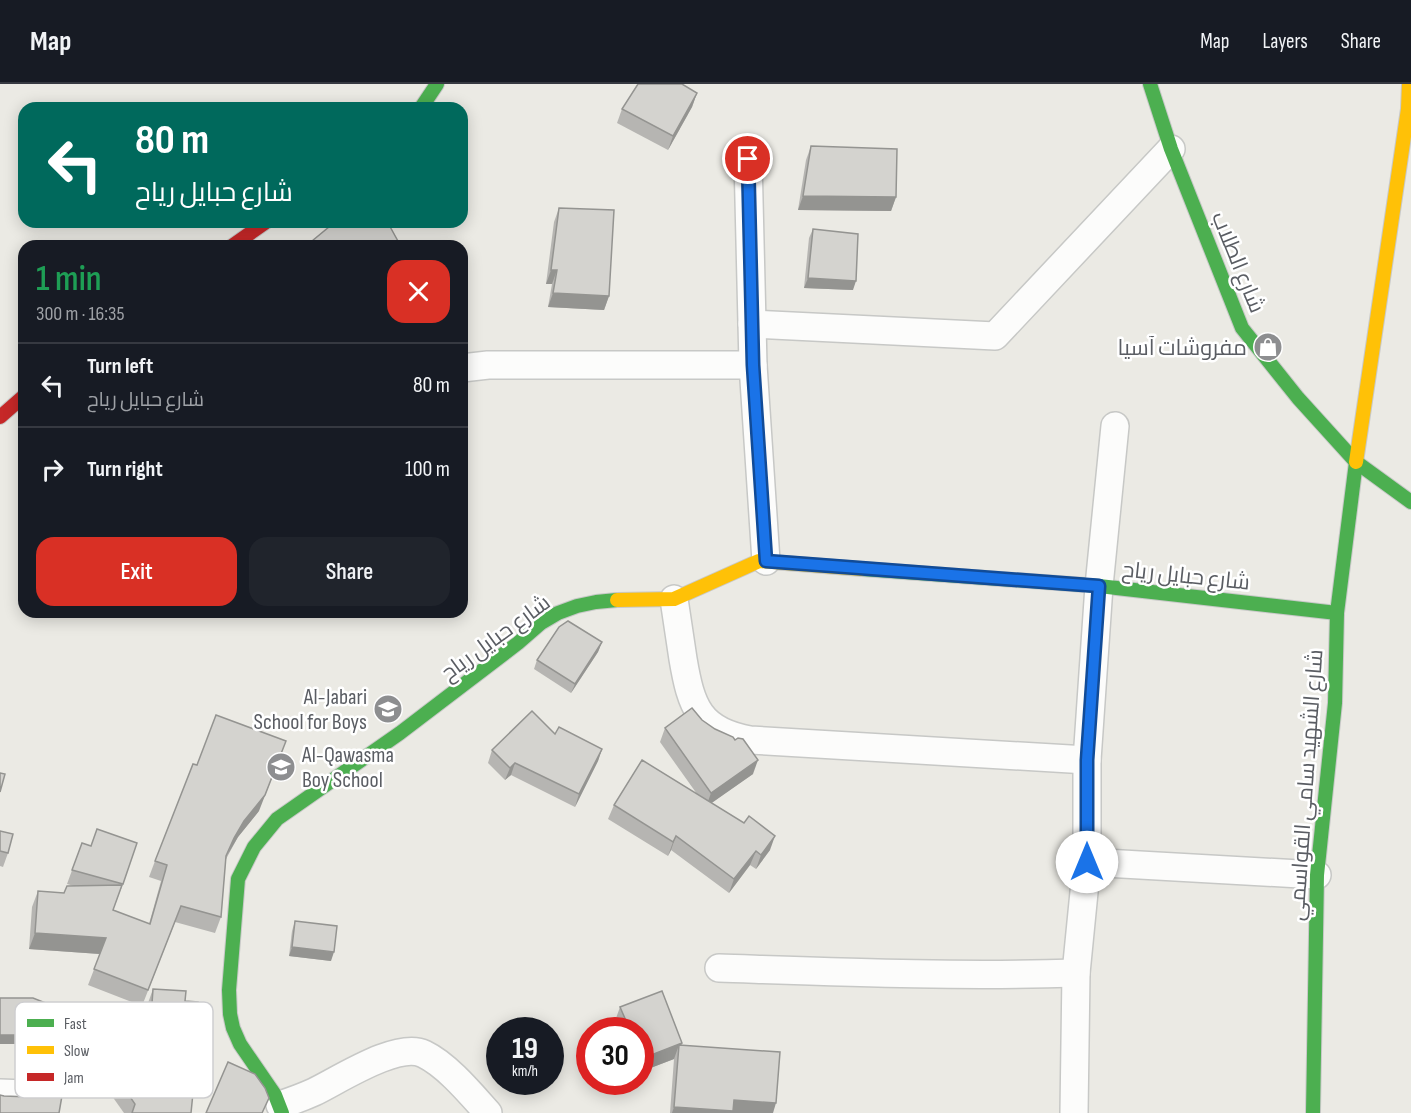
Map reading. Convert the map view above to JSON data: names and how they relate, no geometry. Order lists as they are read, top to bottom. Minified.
{"streets":{"street":["شارع الطلاب","شارع حبايل رياح","شارع الشهيد سامي القواسمي"]},"crossings":[["شارع الطلاب","شارع الشهيد سامي القواسمي"],["شارع حبايل رياح","شارع الشهيد سامي القواسمي"]],"places":{"shop":["مفروشات آسيا"],"school or university":["Al-Jabari School for Boys","Al-Qawasma Boy School"]},"legend":["Fast","Slow","Jam"],"page":{"header":"Map","nav":["Map","Layers","Share"],"turn":["80 m","شارع حبايل رياح"],"heading":["1 min","300 m · 16:35"],"list":[{"name":"Turn left","note":"شارع حبايل رياح","value":"80 m"},{"name":"Turn right","value":"100 m"}],"buttons":["Exit","Share"],"speed":"19 km/h","limit":"30"}}
